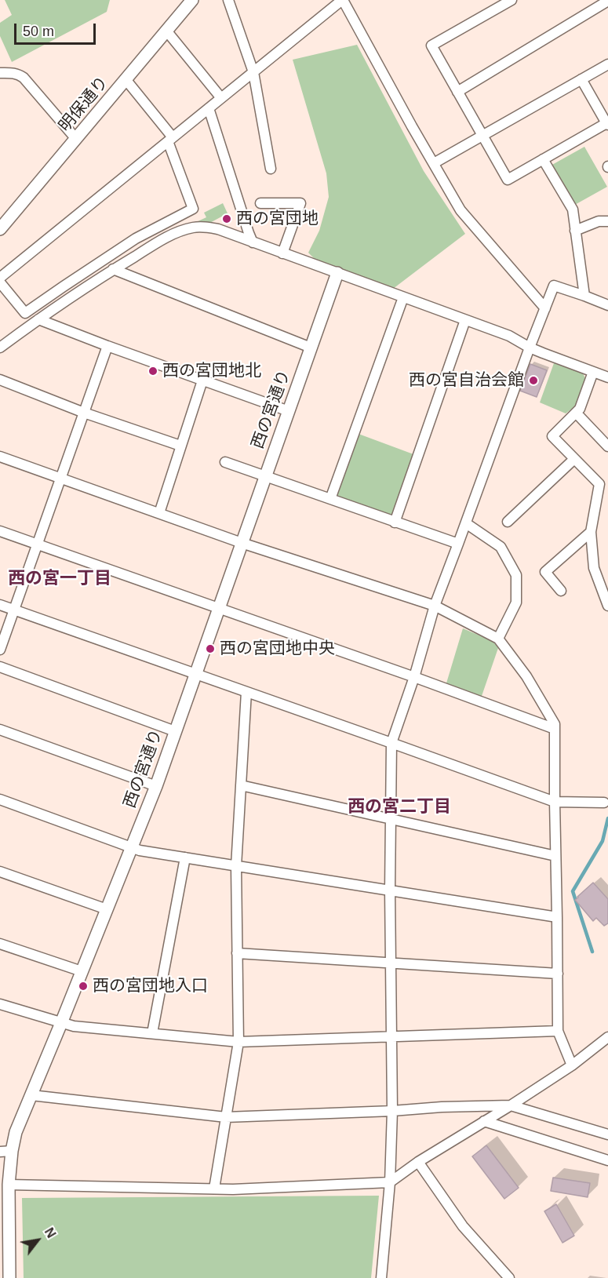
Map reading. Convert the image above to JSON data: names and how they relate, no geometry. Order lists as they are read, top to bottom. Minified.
{"streets":{"street":["明保通り","西の宮通り"]},"districts":["西の宮一丁目","西の宮二丁目"],"places":["西の宮団地","西の宮団地北","西の宮自治会館","西の宮団地中央","西の宮団地入口"],"scale_bar":"50 m","north":"top right"}
